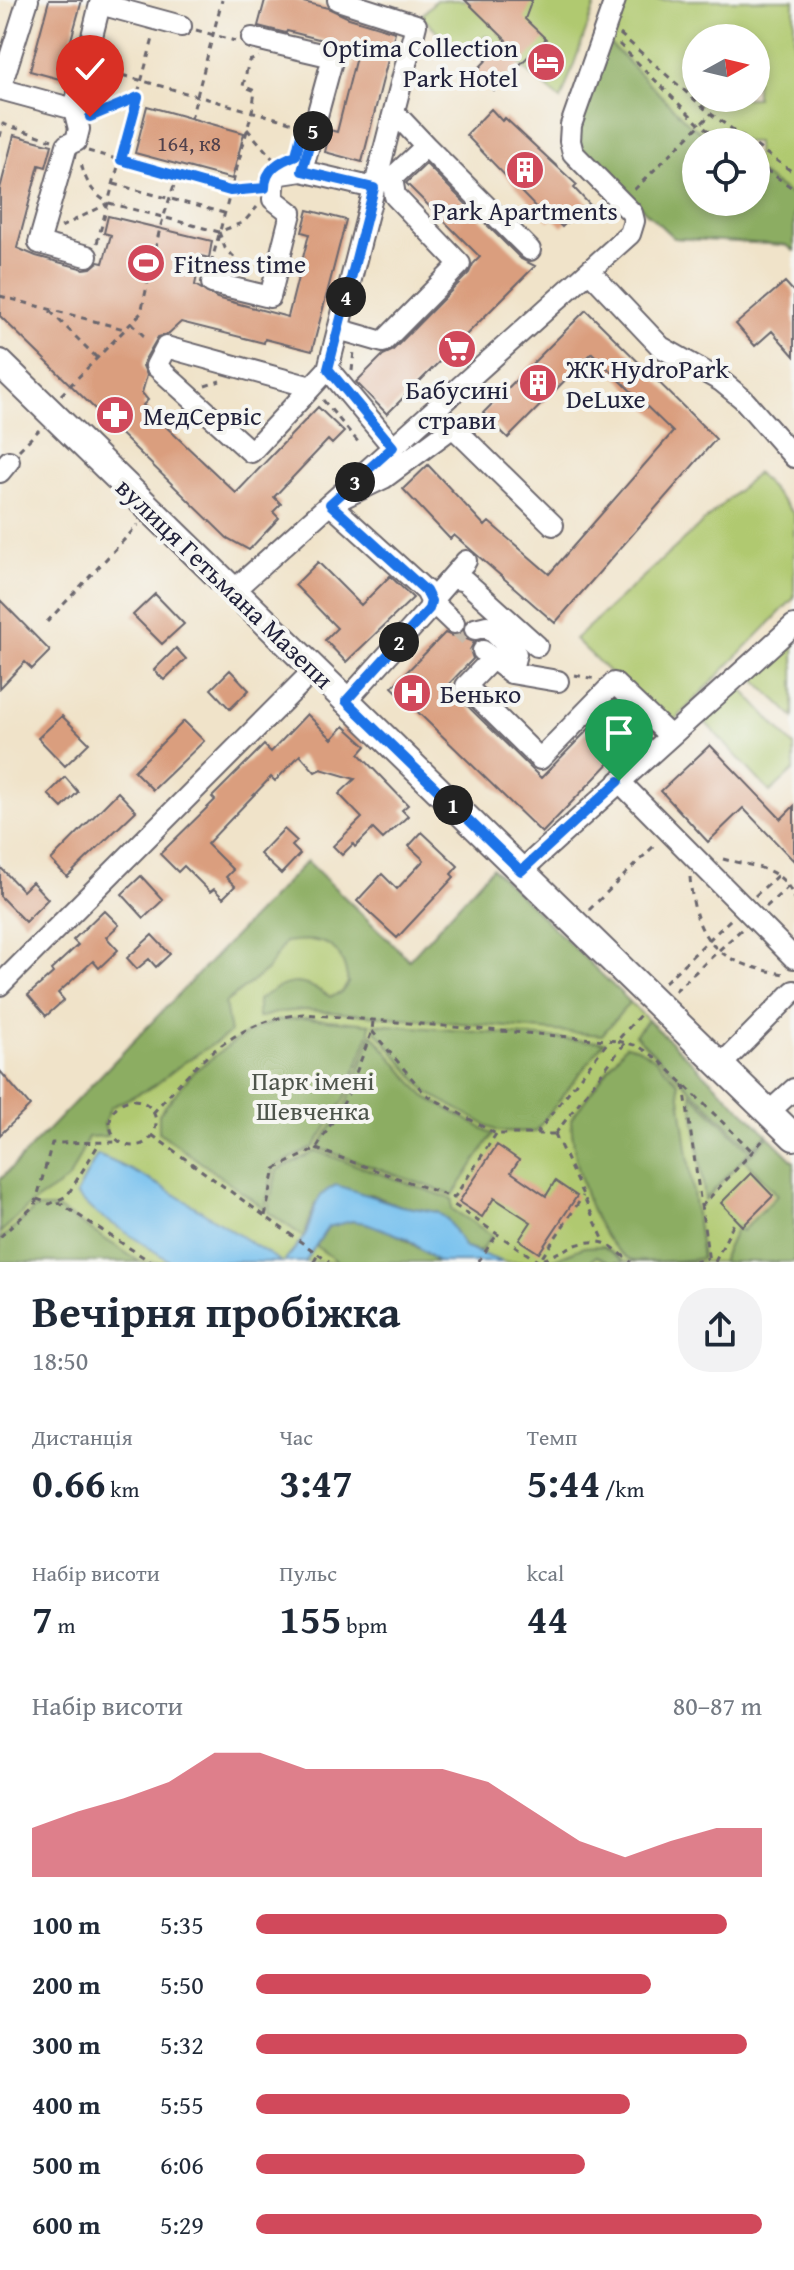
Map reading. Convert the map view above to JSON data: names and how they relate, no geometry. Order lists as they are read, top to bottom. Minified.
{"streets":{"main road":["вулиця Гетьмана Мазепи"]},"parks":["Парк імені Шевченка"],"places":{"hotel":["Optima Collection Park Hotel"],"building":["Park Apartments","ЖК HydroPark DeLuxe"],"sports":["Fitness time"],"supermarket":["Бабусині страви"],"pharmacy":["МедСервіс"],"hospital":["Бенько"]},"house_numbers":["164, к8"],"north":"right","page":{"pins":["5","4","3","2","1"],"heading":["Вечірня пробіжка","18:50"],"stats":[["Дистанція","0.66 km"],["Час","3:47"],["Темп","5:44 /km"],["Набір висоти","7 m"],["Пульс","155 bpm"],["kcal","44"]],"chart":["Набір висоти","80–87 m"],"list":[{"name":"100 m","note":"5:35"},{"name":"200 m","note":"5:50"},{"name":"300 m","note":"5:32"},{"name":"400 m","note":"5:55"},{"name":"500 m","note":"6:06"},{"name":"600 m","note":"5:29"}]}}
